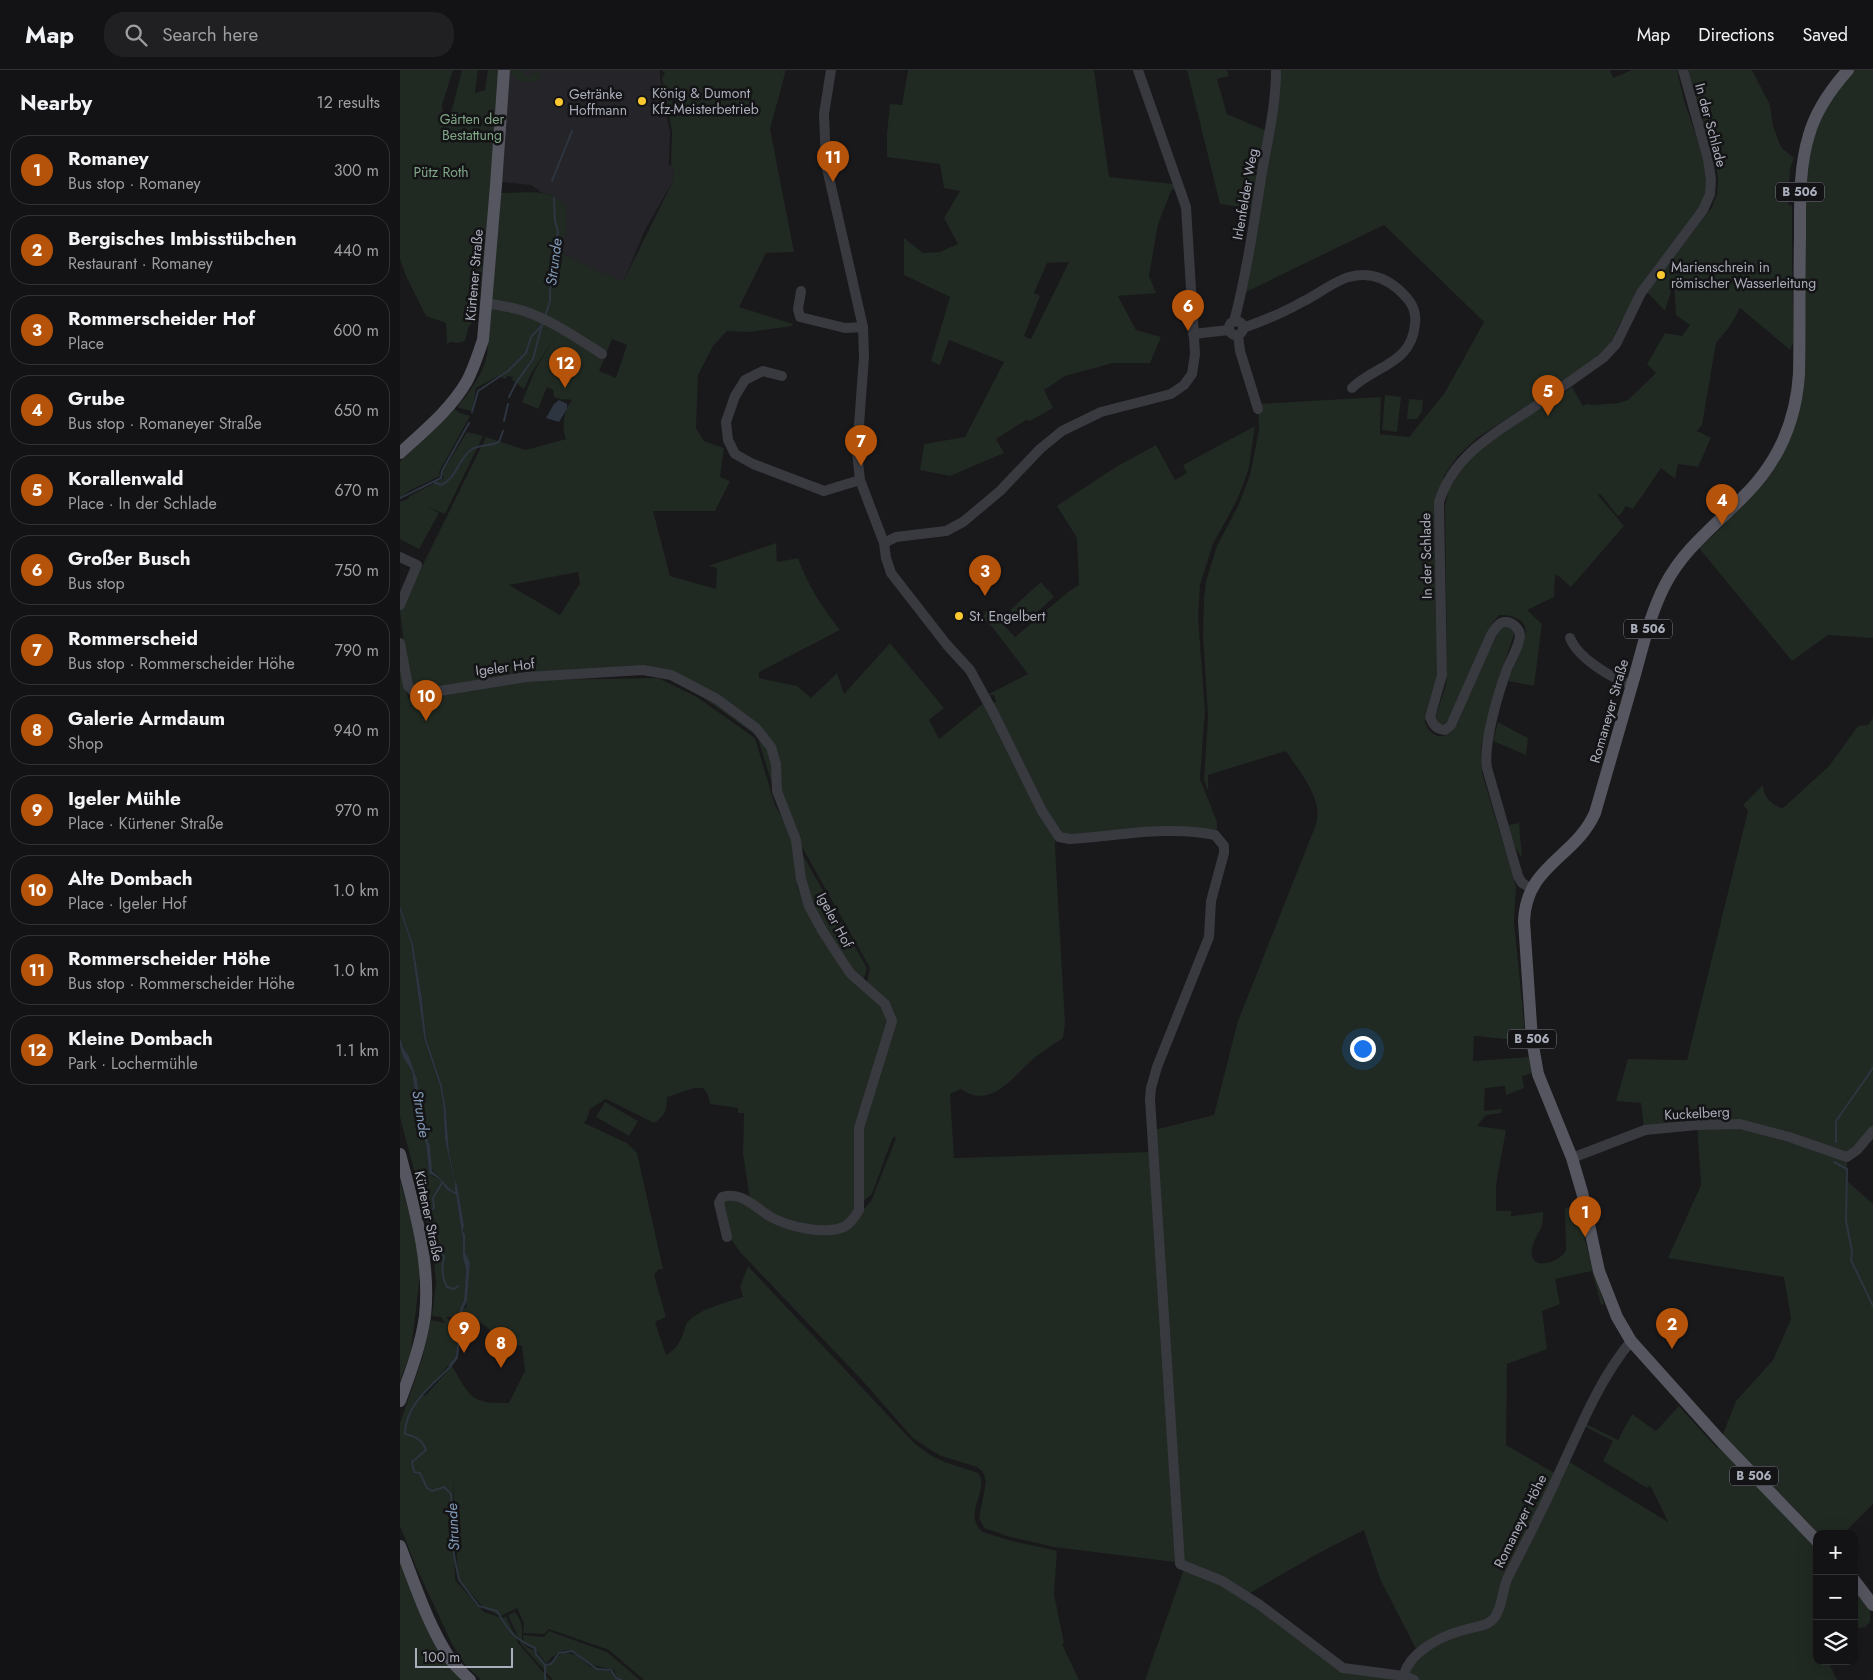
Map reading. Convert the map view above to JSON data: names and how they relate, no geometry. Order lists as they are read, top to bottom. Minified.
{"streets":{"main road":["B 506","Kürtener Straße","Romaneyer Straße"],"street":["In der Schlade","Irlenfelder Weg","Igeler Hof","Kuckelberg","Romaneyer Höhe"]},"crossings":[["In der Schlade","Romaneyer Straße"],["B 506","Romaneyer Straße"],["B 506","Kuckelberg"],["B 506","Romaneyer Höhe"],["Romaneyer Straße","Kuckelberg"]],"water":["Strunde"],"parks":["Gärten der Bestattung","Pütz Roth"],"places":["König & Dumont Kfz-Meisterbetrieb","Getränke Hoffmann","Marienschrein in römischer Wasserleitung","St. Engelbert"],"scale_bar":"100 m","page":{"header":"Map","search":"Search here","nav":["Map","Directions","Saved"],"heading":["Nearby","12 results"],"list":[{"mark":"1","name":"Romaney","note":"Bus stop · Romaney","value":"300 m"},{"mark":"2","name":"Bergisches Imbisstübchen","note":"Restaurant · Romaney","value":"440 m"},{"mark":"3","name":"Rommerscheider Hof","note":"Place","value":"600 m"},{"mark":"4","name":"Grube","note":"Bus stop · Romaneyer Straße","value":"650 m"},{"mark":"5","name":"Korallenwald","note":"Place · In der Schlade","value":"670 m"},{"mark":"6","name":"Großer Busch","note":"Bus stop","value":"750 m"},{"mark":"7","name":"Rommerscheid","note":"Bus stop · Rommerscheider Höhe","value":"790 m"},{"mark":"8","name":"Galerie Armdaum","note":"Shop","value":"940 m"},{"mark":"9","name":"Igeler Mühle","note":"Place · Kürtener Straße","value":"970 m"},{"mark":"10","name":"Alte Dombach","note":"Place · Igeler Hof","value":"1.0 km"},{"mark":"11","name":"Rommerscheider Höhe","note":"Bus stop · Rommerscheider Höhe","value":"1.0 km"},{"mark":"12","name":"Kleine Dombach","note":"Park · Lochermühle","value":"1.1 km"}],"pins":["11","6","12","5","7","4","3","10","1","2","9","8"],"map_buttons":["+","−"],"scale":"100 m"}}
